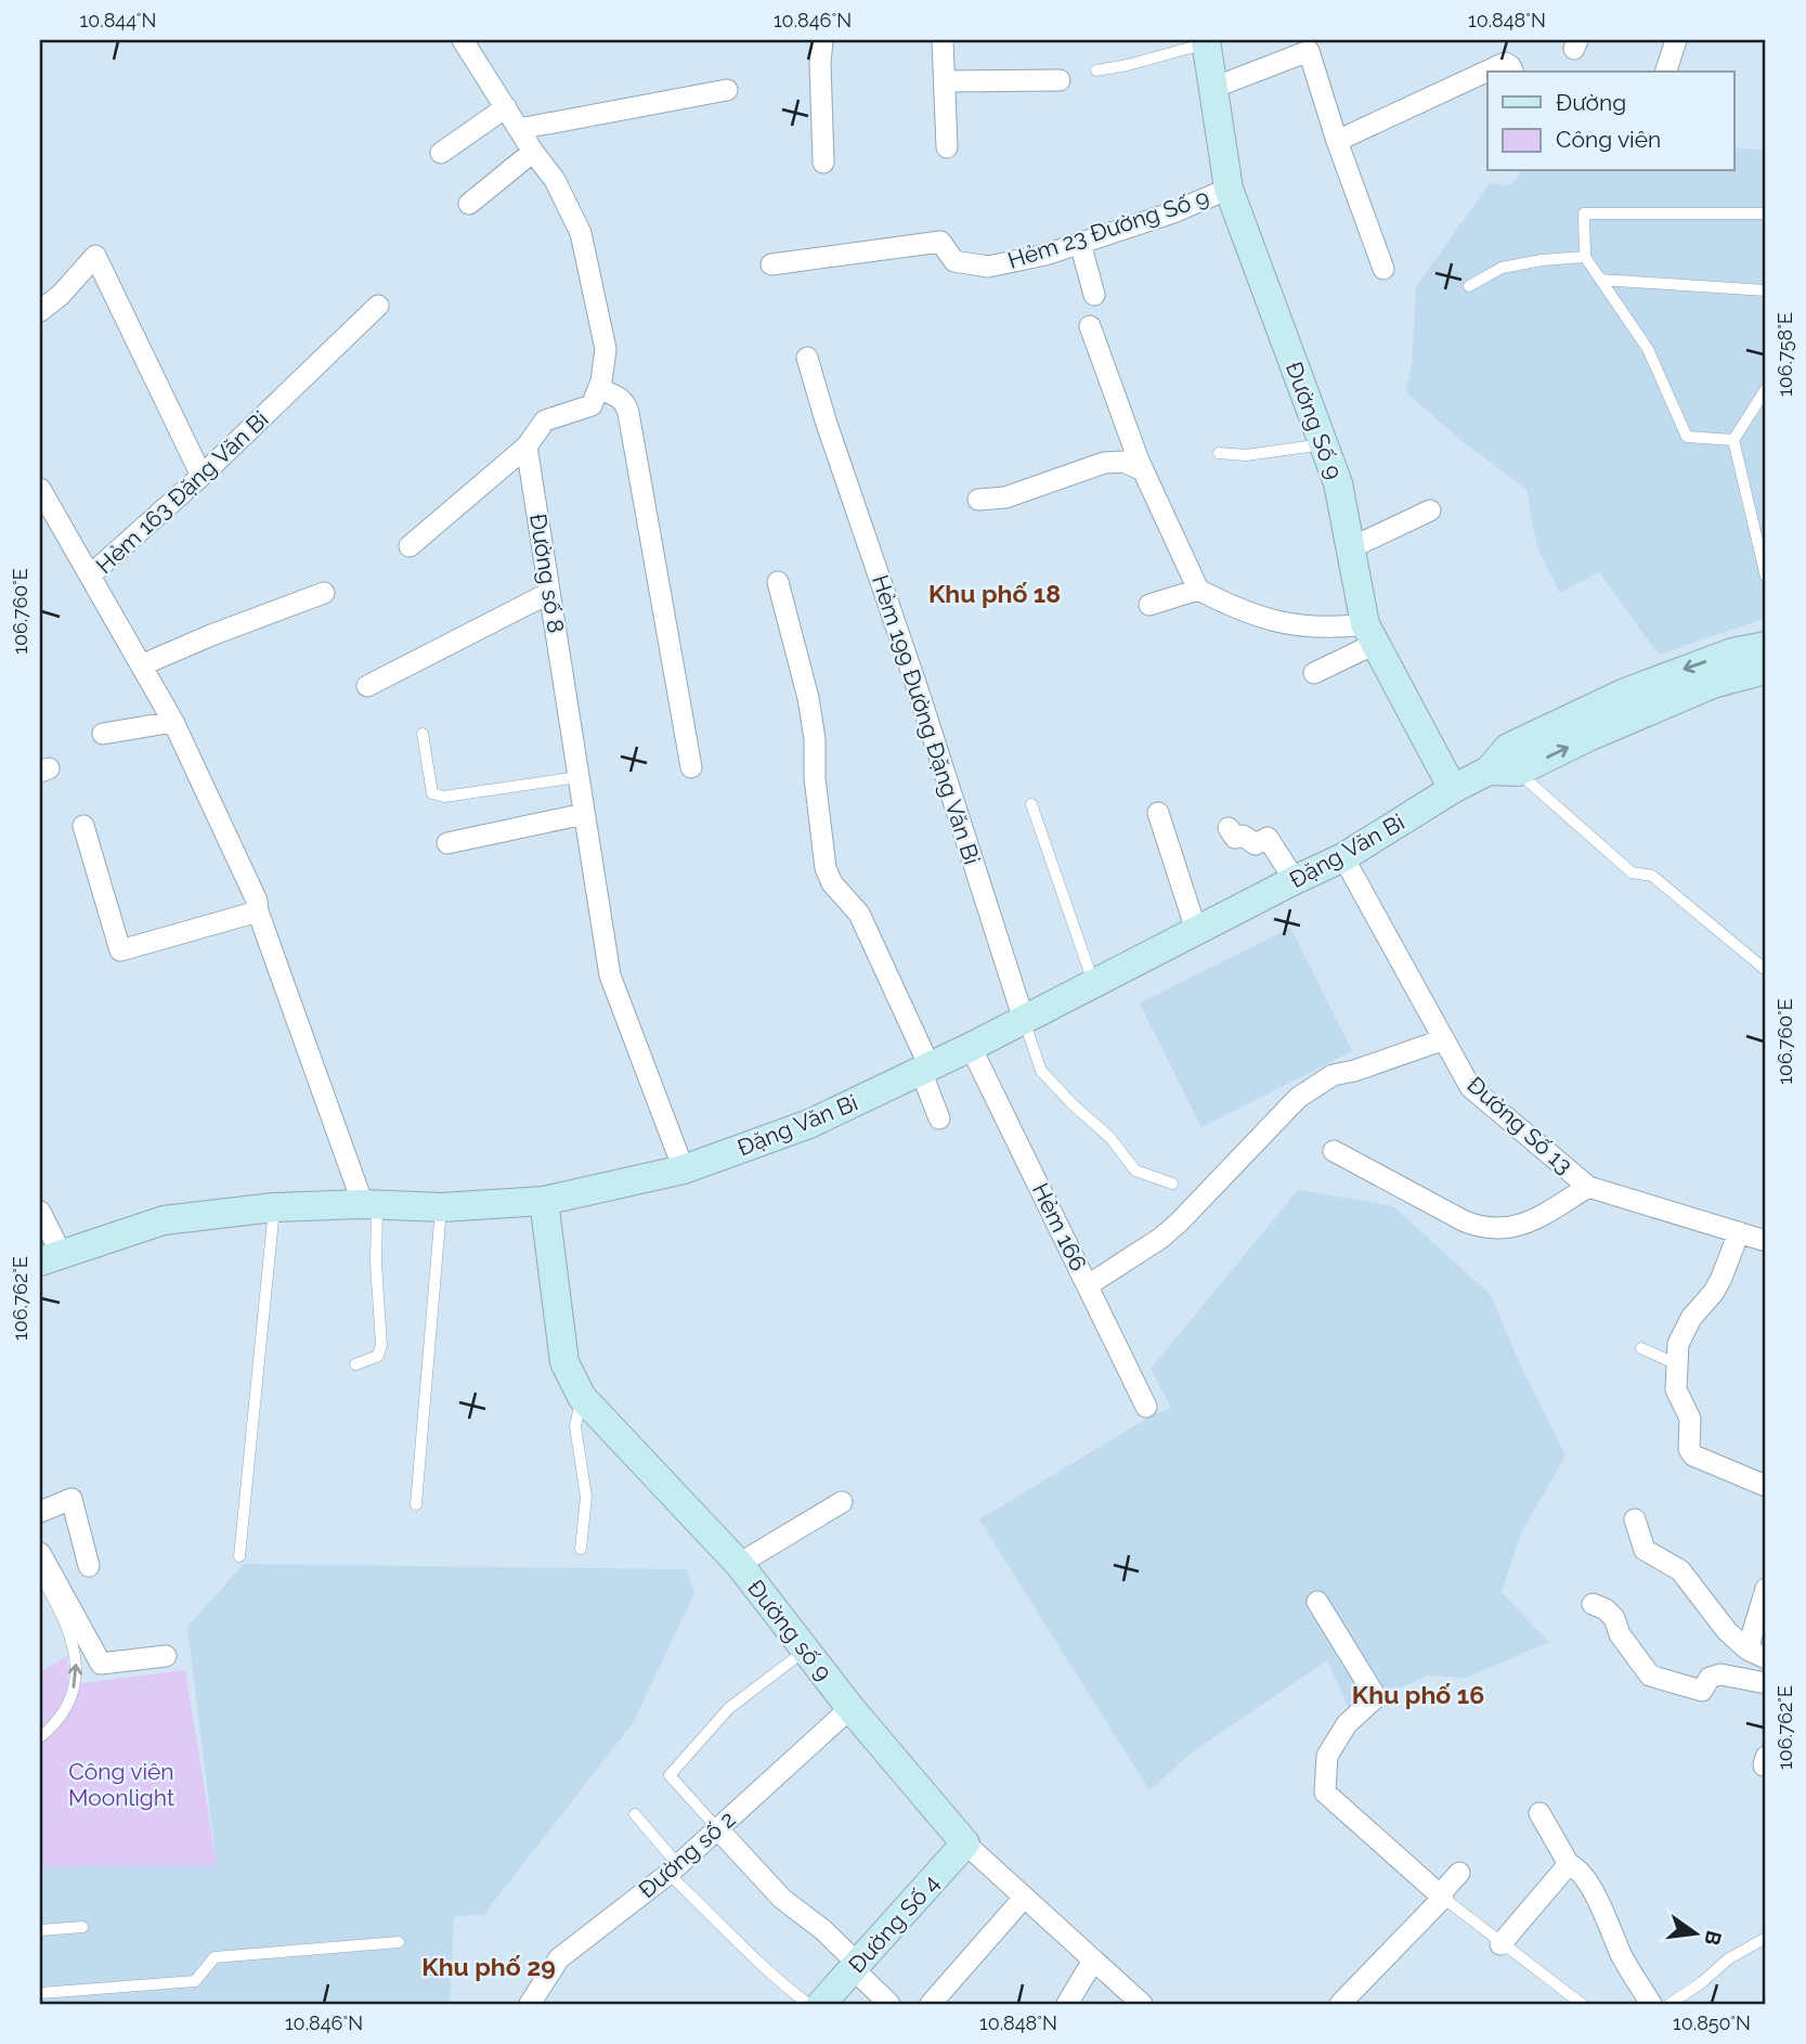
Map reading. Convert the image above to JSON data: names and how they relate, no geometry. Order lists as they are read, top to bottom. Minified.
{"streets":{"main road":["Đường Số 9","Đặng Văn Bi","Đường số 9","Đường Số 4"],"street":["Hẻm 23 Đường Số 9","Hẻm 163 Đặng Văn Bi","Đường số 8","Hẻm 199 Đường Đặng Văn Bi","Đường Số 13","Hẻm 166","Đường số 2"]},"crossings":[["Hẻm 23 Đường Số 9","Đường Số 9"],["Đường Số 9","Đặng Văn Bi"],["Hẻm 163 Đặng Văn Bi","Đặng Văn Bi"],["Đường số 8","Đặng Văn Bi"],["Hẻm 199 Đường Đặng Văn Bi","Đặng Văn Bi"],["Đặng Văn Bi","Đường Số 13"],["Đặng Văn Bi","Hẻm 166"],["Đặng Văn Bi","Đường số 9"],["Đường số 9","Đường số 2"],["Đường số 9","Đường Số 4"]],"districts":["Khu phố 18","Khu phố 16","Khu phố 29"],"parks":["Công viên Moonlight"],"legend":["Đường","Công viên"],"north":"right","coordinates":["10.844°N","10.846°N","10.848°N","106.758°E","106.760°E","106.762°E","10.850°N"]}
